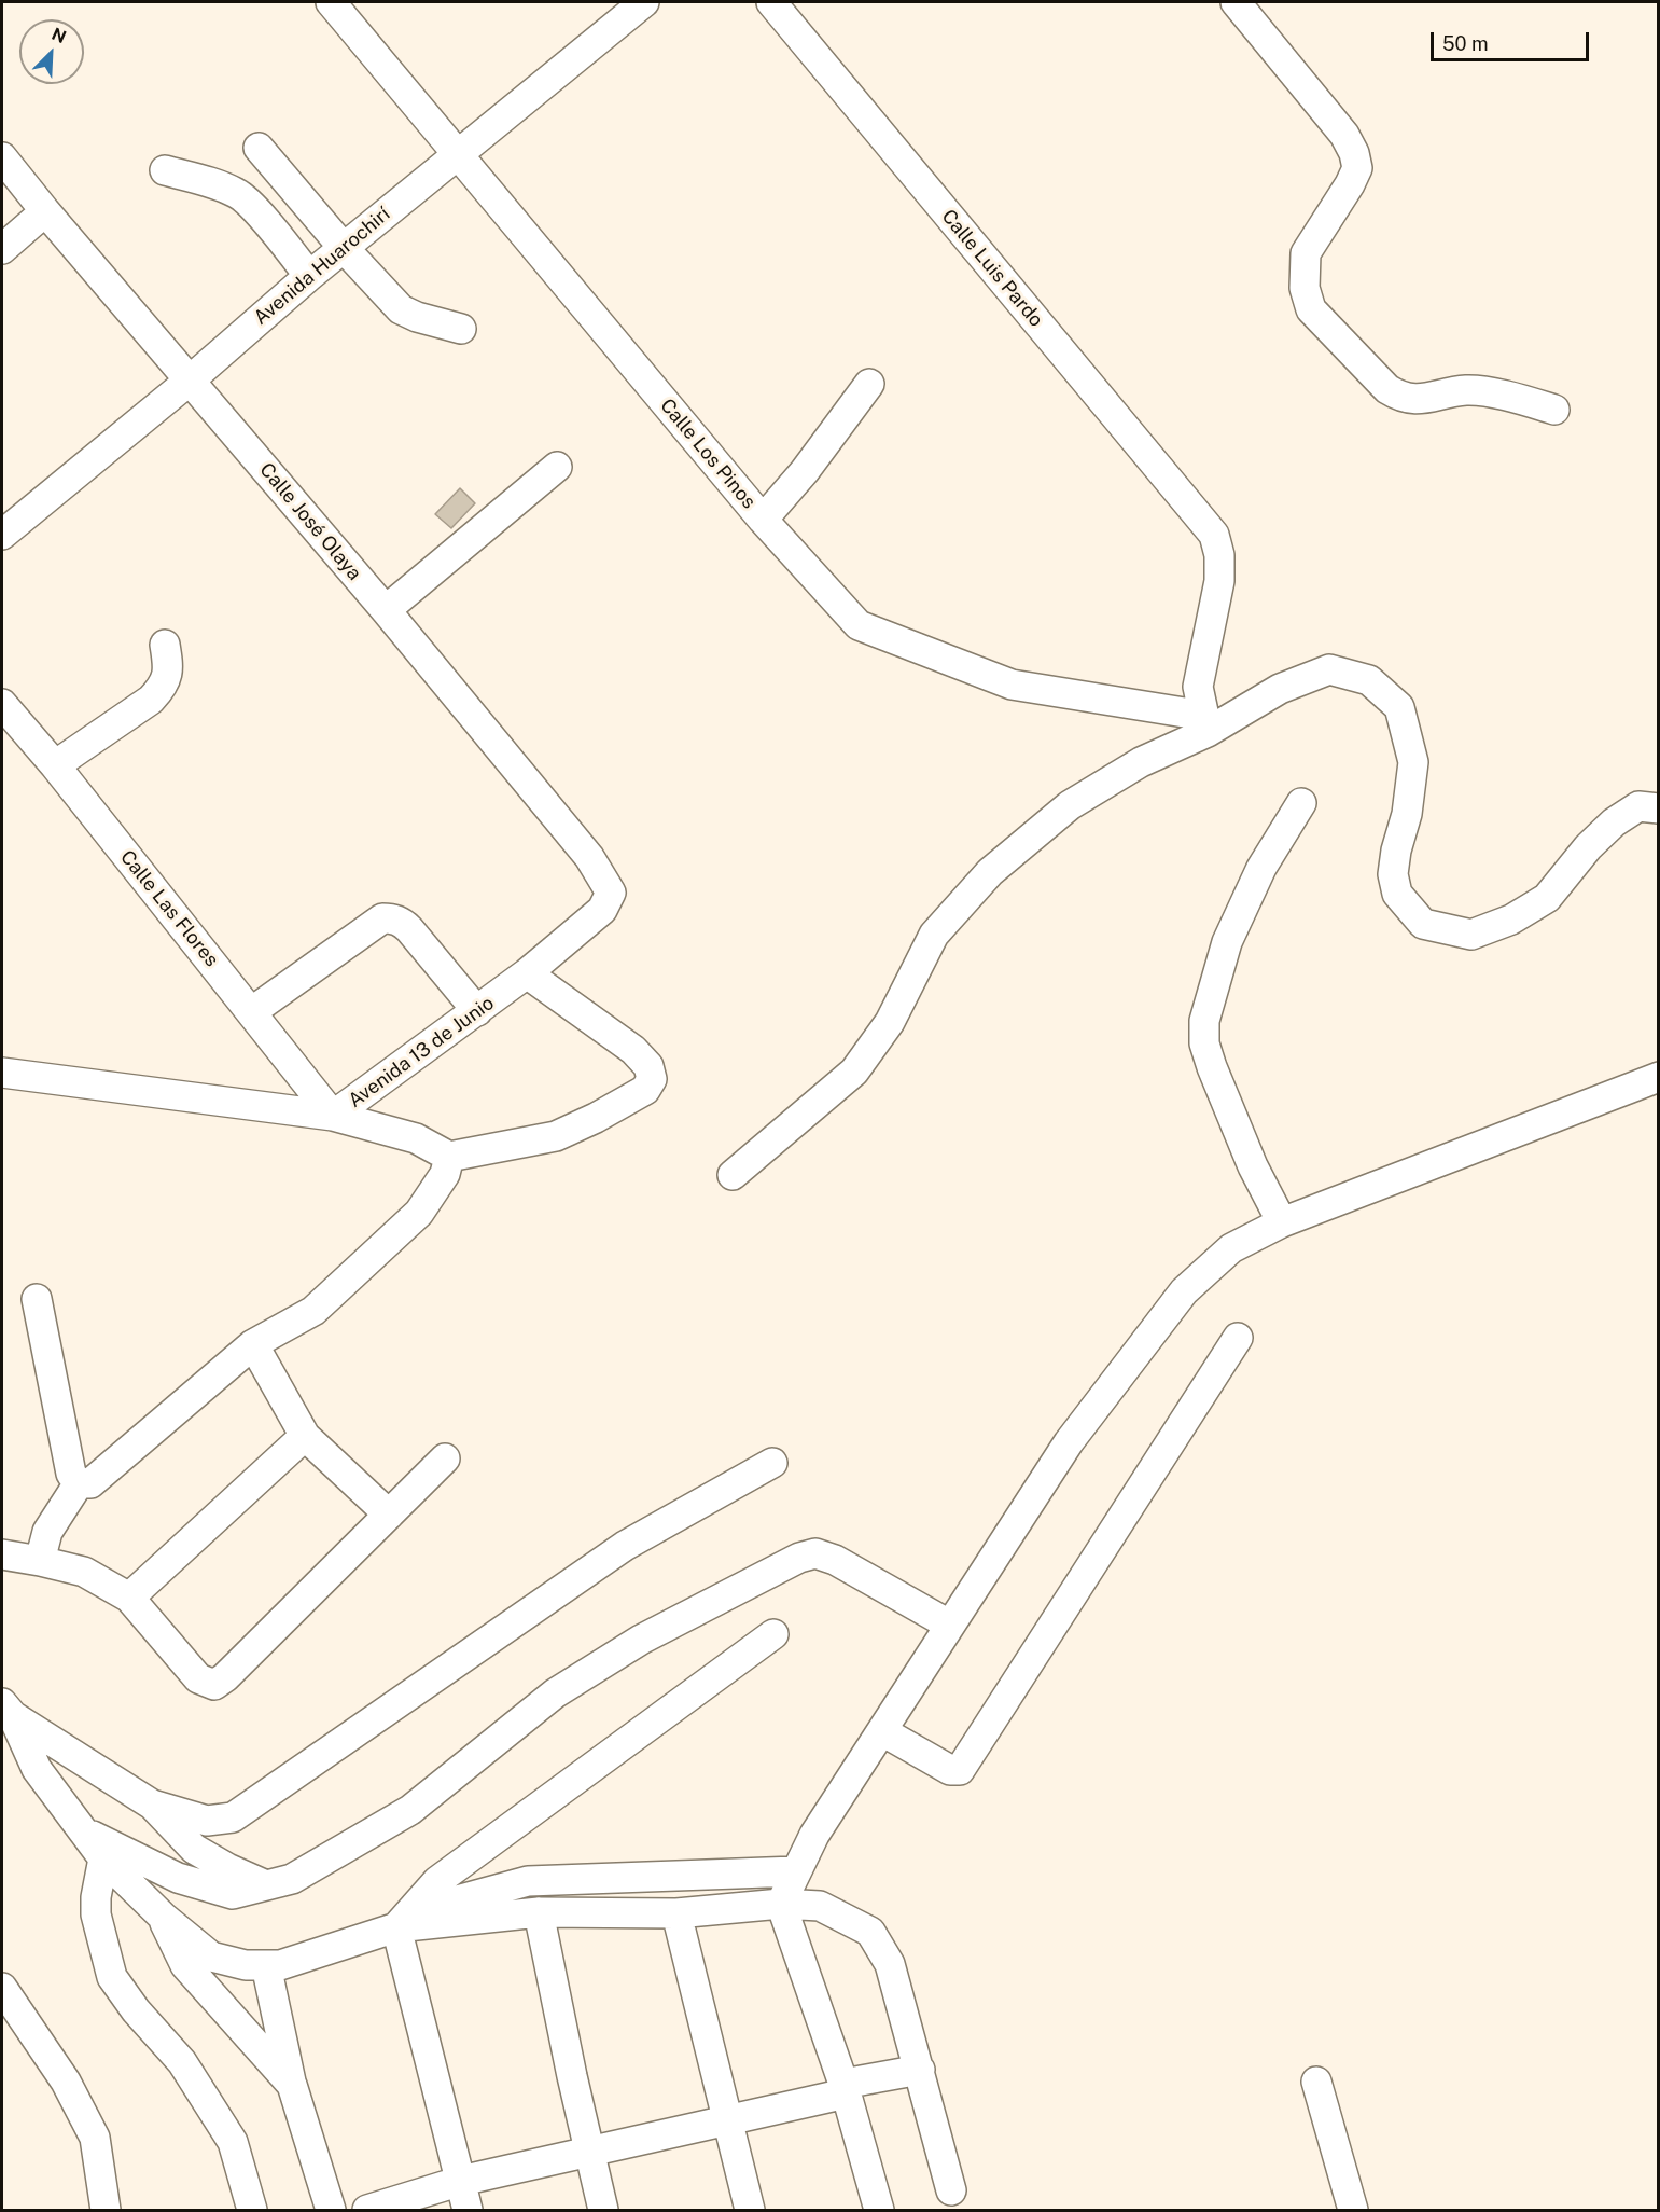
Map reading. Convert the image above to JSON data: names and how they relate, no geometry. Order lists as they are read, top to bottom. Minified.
{"streets":{"street":["Avenida Huarochirí","Calle Luis Pardo","Calle Los Pinos","Calle José Olaya","Calle Las Flores","Avenida 13 de Junio"]},"crossings":[["Avenida Huarochirí","Calle Los Pinos"],["Avenida Huarochirí","Calle José Olaya"],["Calle Luis Pardo","Calle Los Pinos"],["Calle José Olaya","Avenida 13 de Junio"],["Calle Las Flores","Avenida 13 de Junio"]],"scale_bar":"50 m","north":"top right"}
